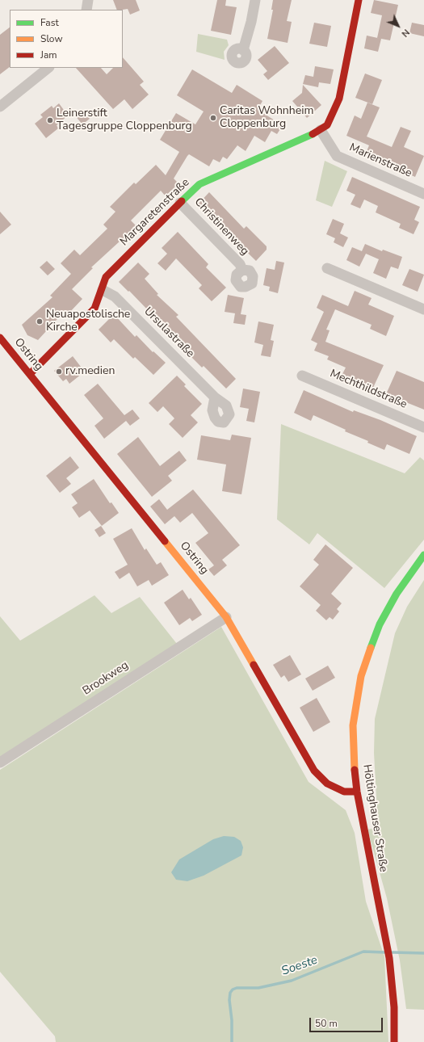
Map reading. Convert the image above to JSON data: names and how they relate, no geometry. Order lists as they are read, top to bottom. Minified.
{"streets":{"street":["Marienstraße","Margaretenstraße","Christinenweg","Ursulastraße","Ostring","Mechthildstraße","Brookweg","Höltinghauser Straße"]},"crossings":[["Marienstraße","Margaretenstraße"],["Margaretenstraße","Christinenweg"],["Margaretenstraße","Ursulastraße"],["Margaretenstraße","Ostring"],["Ostring","Brookweg"],["Ostring","Höltinghauser Straße"]],"water":["Soeste"],"places":["Caritas Wohnheim Cloppenburg","Leinerstift Tagesgruppe Cloppenburg","Neuapostolische Kirche","rv.medien"],"legend":["Fast","Slow","Jam"],"scale_bar":"50 m","north":"bottom right"}
